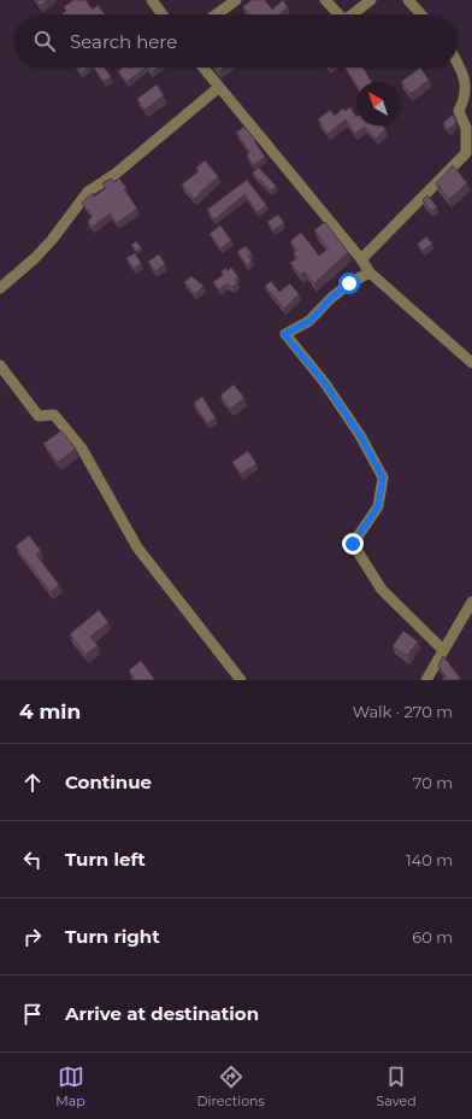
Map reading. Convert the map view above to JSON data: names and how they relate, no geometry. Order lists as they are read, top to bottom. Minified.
{"north":"top left","page":{"search":"Search here","heading":["4 min","Walk · 270 m"],"list":[["Continue","70 m"],["Turn left","140 m"],["Turn right","60 m"],"Arrive at destination"],"nav":["Map","Directions","Saved"]}}
